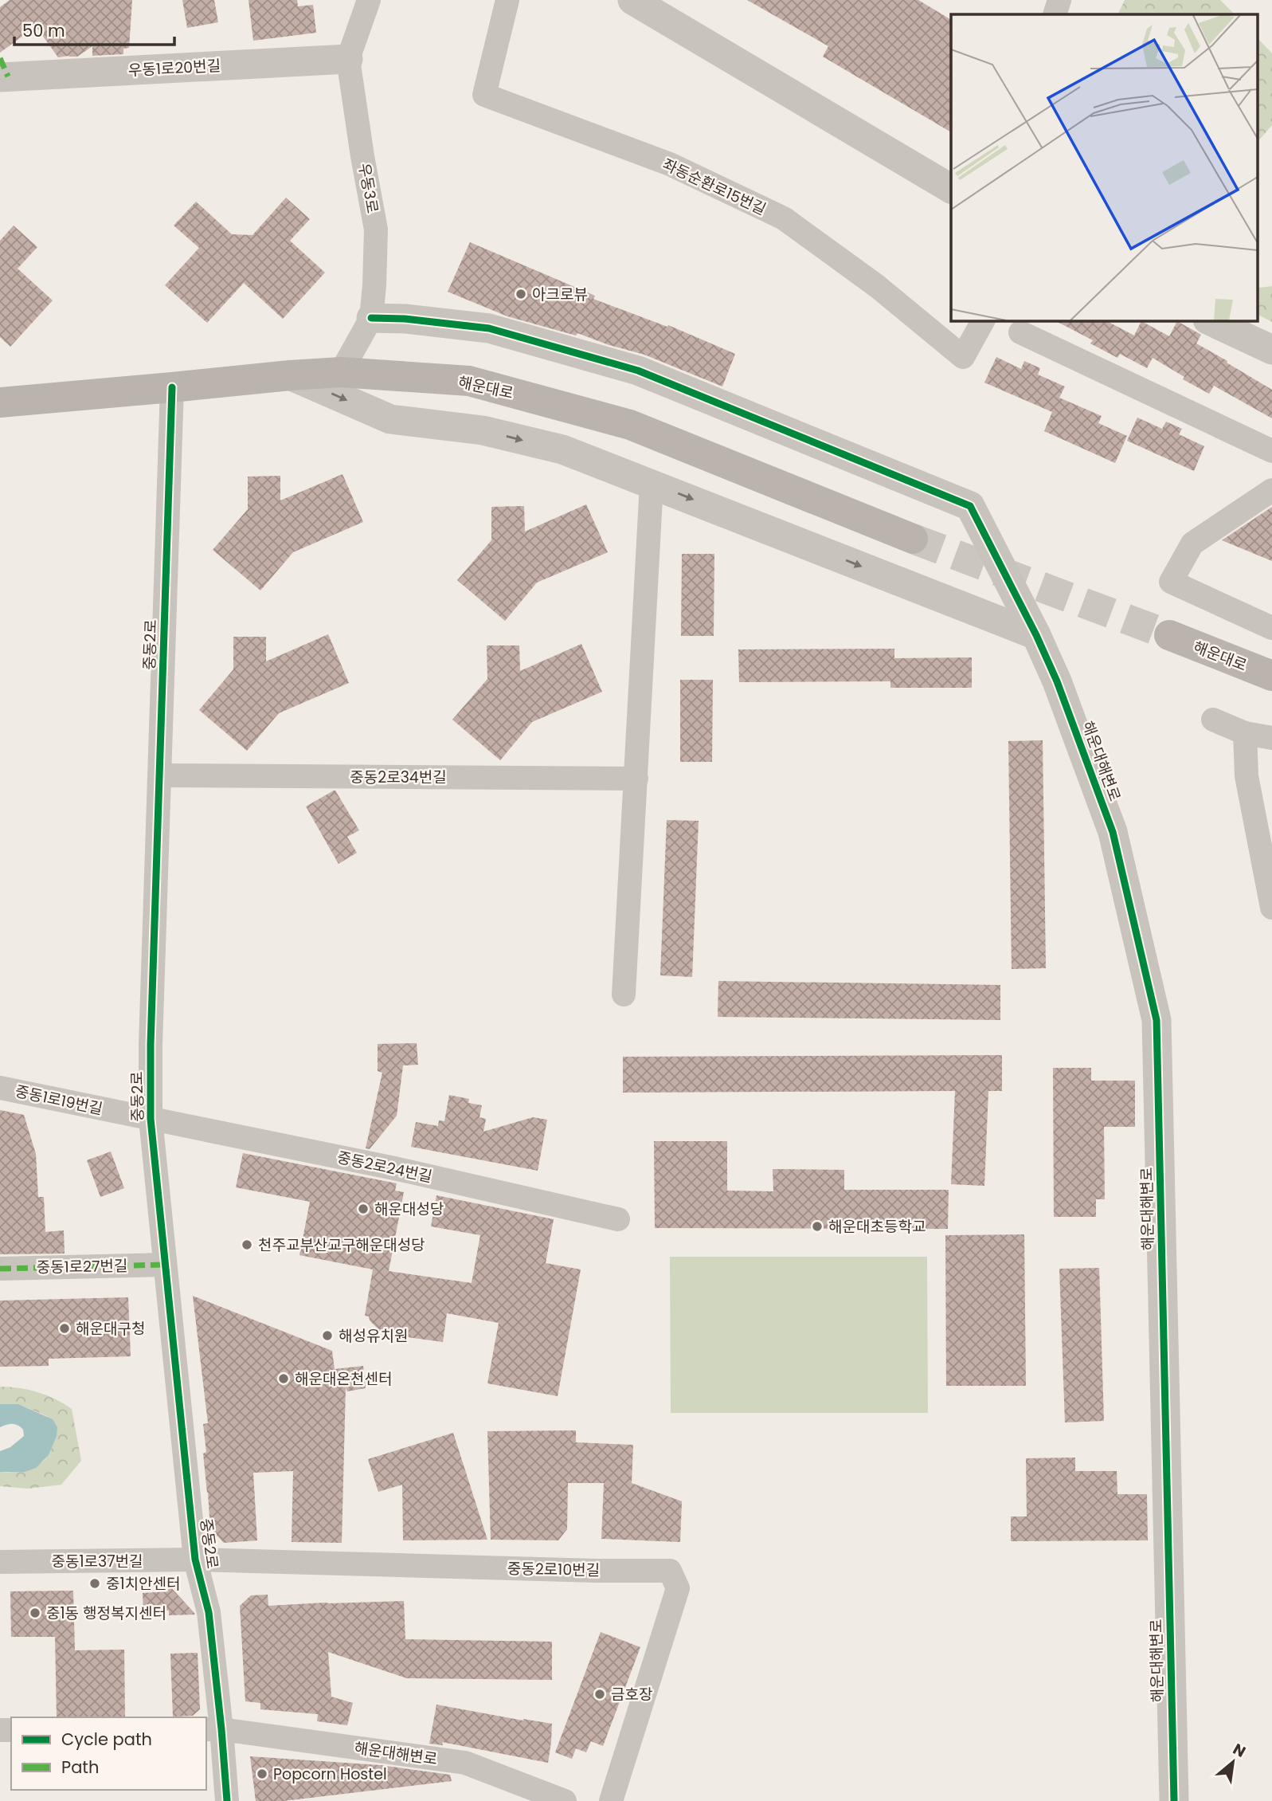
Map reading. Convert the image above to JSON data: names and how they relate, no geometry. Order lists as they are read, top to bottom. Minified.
{"streets":{"main road":["해운대로"],"street":["우동1로20번길","좌동순환로15번길","우동3로","중동2로","해운대해변로","중동2로34번길","중동1로19번길","중동2로24번길","중동1로27번길","중동1로37번길","중동2로10번길"]},"crossings":[["우동1로20번길","우동3로"],["우동3로","해운대로"],["우동3로","해운대해변로"],["해운대로","중동2로"],["중동2로","해운대해변로"],["중동2로","중동2로34번길"],["중동2로","중동1로19번길"],["중동2로","중동2로24번길"],["중동2로","중동1로27번길"],["중동2로","중동1로37번길"],["중동2로","중동2로10번길"],["중동1로19번길","중동2로24번길"],["중동1로37번길","중동2로10번길"]],"places":["아크로뷰","해운대성당","해운대초등학교","천주교부산교구해운대성당","해운대구청","해성유치원","해운대온천센터","중1치안센터","중1동 행정복지센터","금호장","Popcorn Hostel"],"legend":["Cycle path","Path"],"scale_bar":"50 m","north":"top right"}
